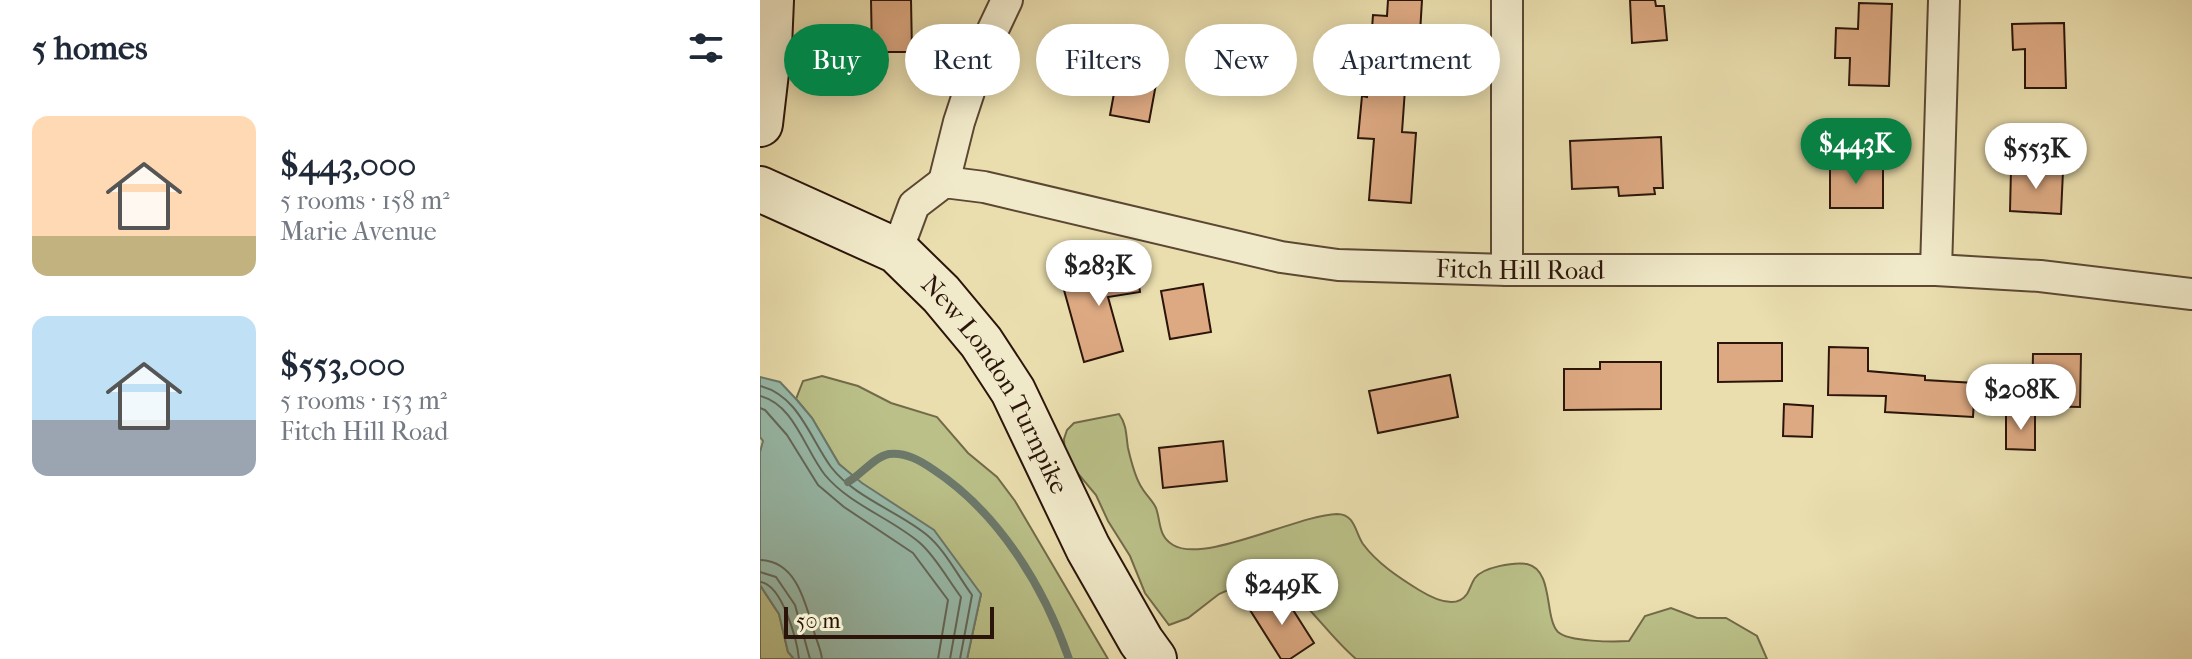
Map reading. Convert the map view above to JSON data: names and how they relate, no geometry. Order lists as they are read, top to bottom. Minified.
{"streets":{"main road":["New London Turnpike"],"street":["Fitch Hill Road"]},"scale_bar":"50 m","page":{"heading":"5 homes","chip":["Buy","Rent","Filters","New","Apartment"],"list":[{"name":"$443,000","note":"5 rooms · 158 m² · Marie Avenue"},{"name":"$553,000","note":"5 rooms · 153 m² · Fitch Hill Road"}],"price":["$443K","$553K","$283K","$208K","$249K"],"scale":"50 m"}}
